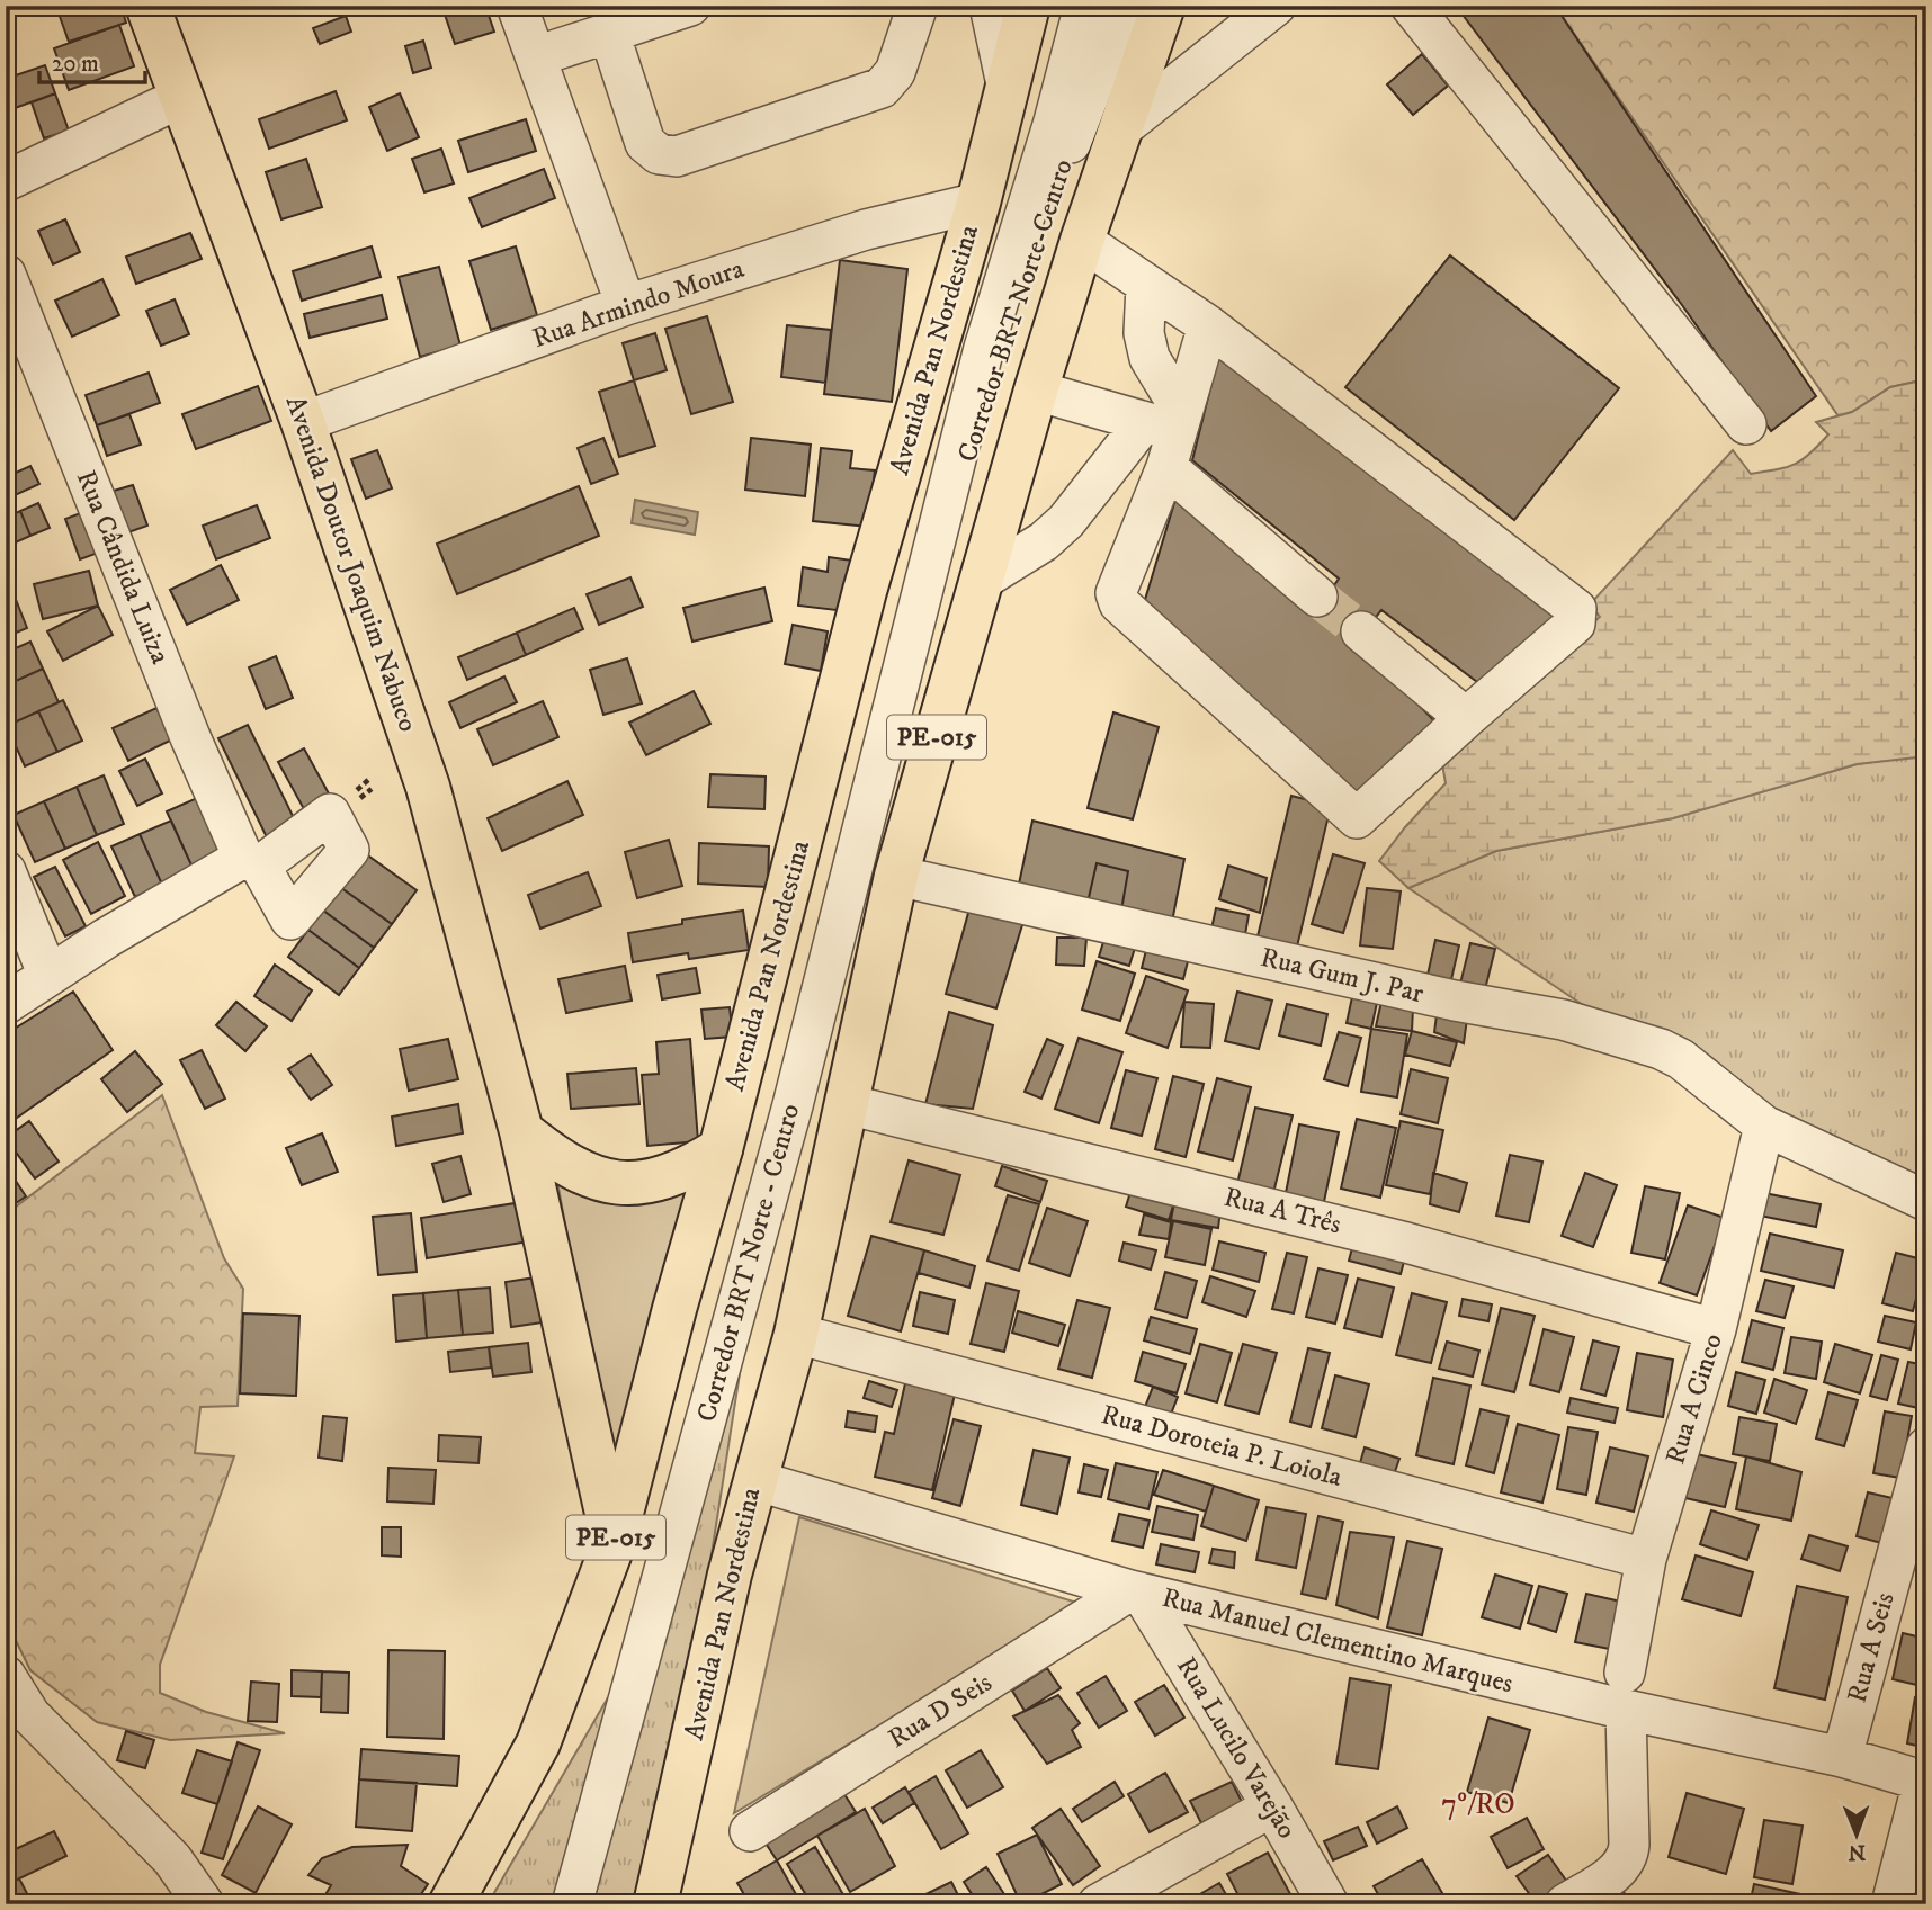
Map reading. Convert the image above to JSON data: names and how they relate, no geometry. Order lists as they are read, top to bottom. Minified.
{"streets":{"main road":["Avenida Pan Nordestina","Avenida Doutor Joaquim Nabuco","PE-015"],"street":["Rua Armindo Moura","Corredor BRT Norte-Centro","Rua Cândida Luiza","Rua Gum J. Par","Rua A Três","Corredor BRT Norte - Centro","Rua A Cinco","Rua Doroteia P. Loiola","Rua Manuel Clementino Marques","Rua A Seis","Rua D Seis","Rua Lucilo Varejão"]},"crossings":[["Rua Armindo Moura","Avenida Pan Nordestina"],["Rua Armindo Moura","Avenida Doutor Joaquim Nabuco"],["Corredor BRT Norte-Centro","Corredor BRT Norte - Centro"],["Avenida Pan Nordestina","Avenida Doutor Joaquim Nabuco"],["Avenida Pan Nordestina","Rua Gum J. Par"],["Avenida Pan Nordestina","Rua A Três"],["Avenida Pan Nordestina","Rua Doroteia P. Loiola"],["Avenida Pan Nordestina","Rua Manuel Clementino Marques"],["Rua Gum J. Par","Rua A Cinco"],["Rua A Três","Rua A Cinco"],["Rua A Cinco","Rua Doroteia P. Loiola"],["Rua A Cinco","Rua Manuel Clementino Marques"],["Rua Manuel Clementino Marques","Rua A Seis"],["Rua Manuel Clementino Marques","Rua D Seis"],["Rua Manuel Clementino Marques","Rua Lucilo Varejão"],["Rua D Seis","Rua Lucilo Varejão"]],"districts":["7º/RO"],"scale_bar":"20 m","north":"bottom"}
